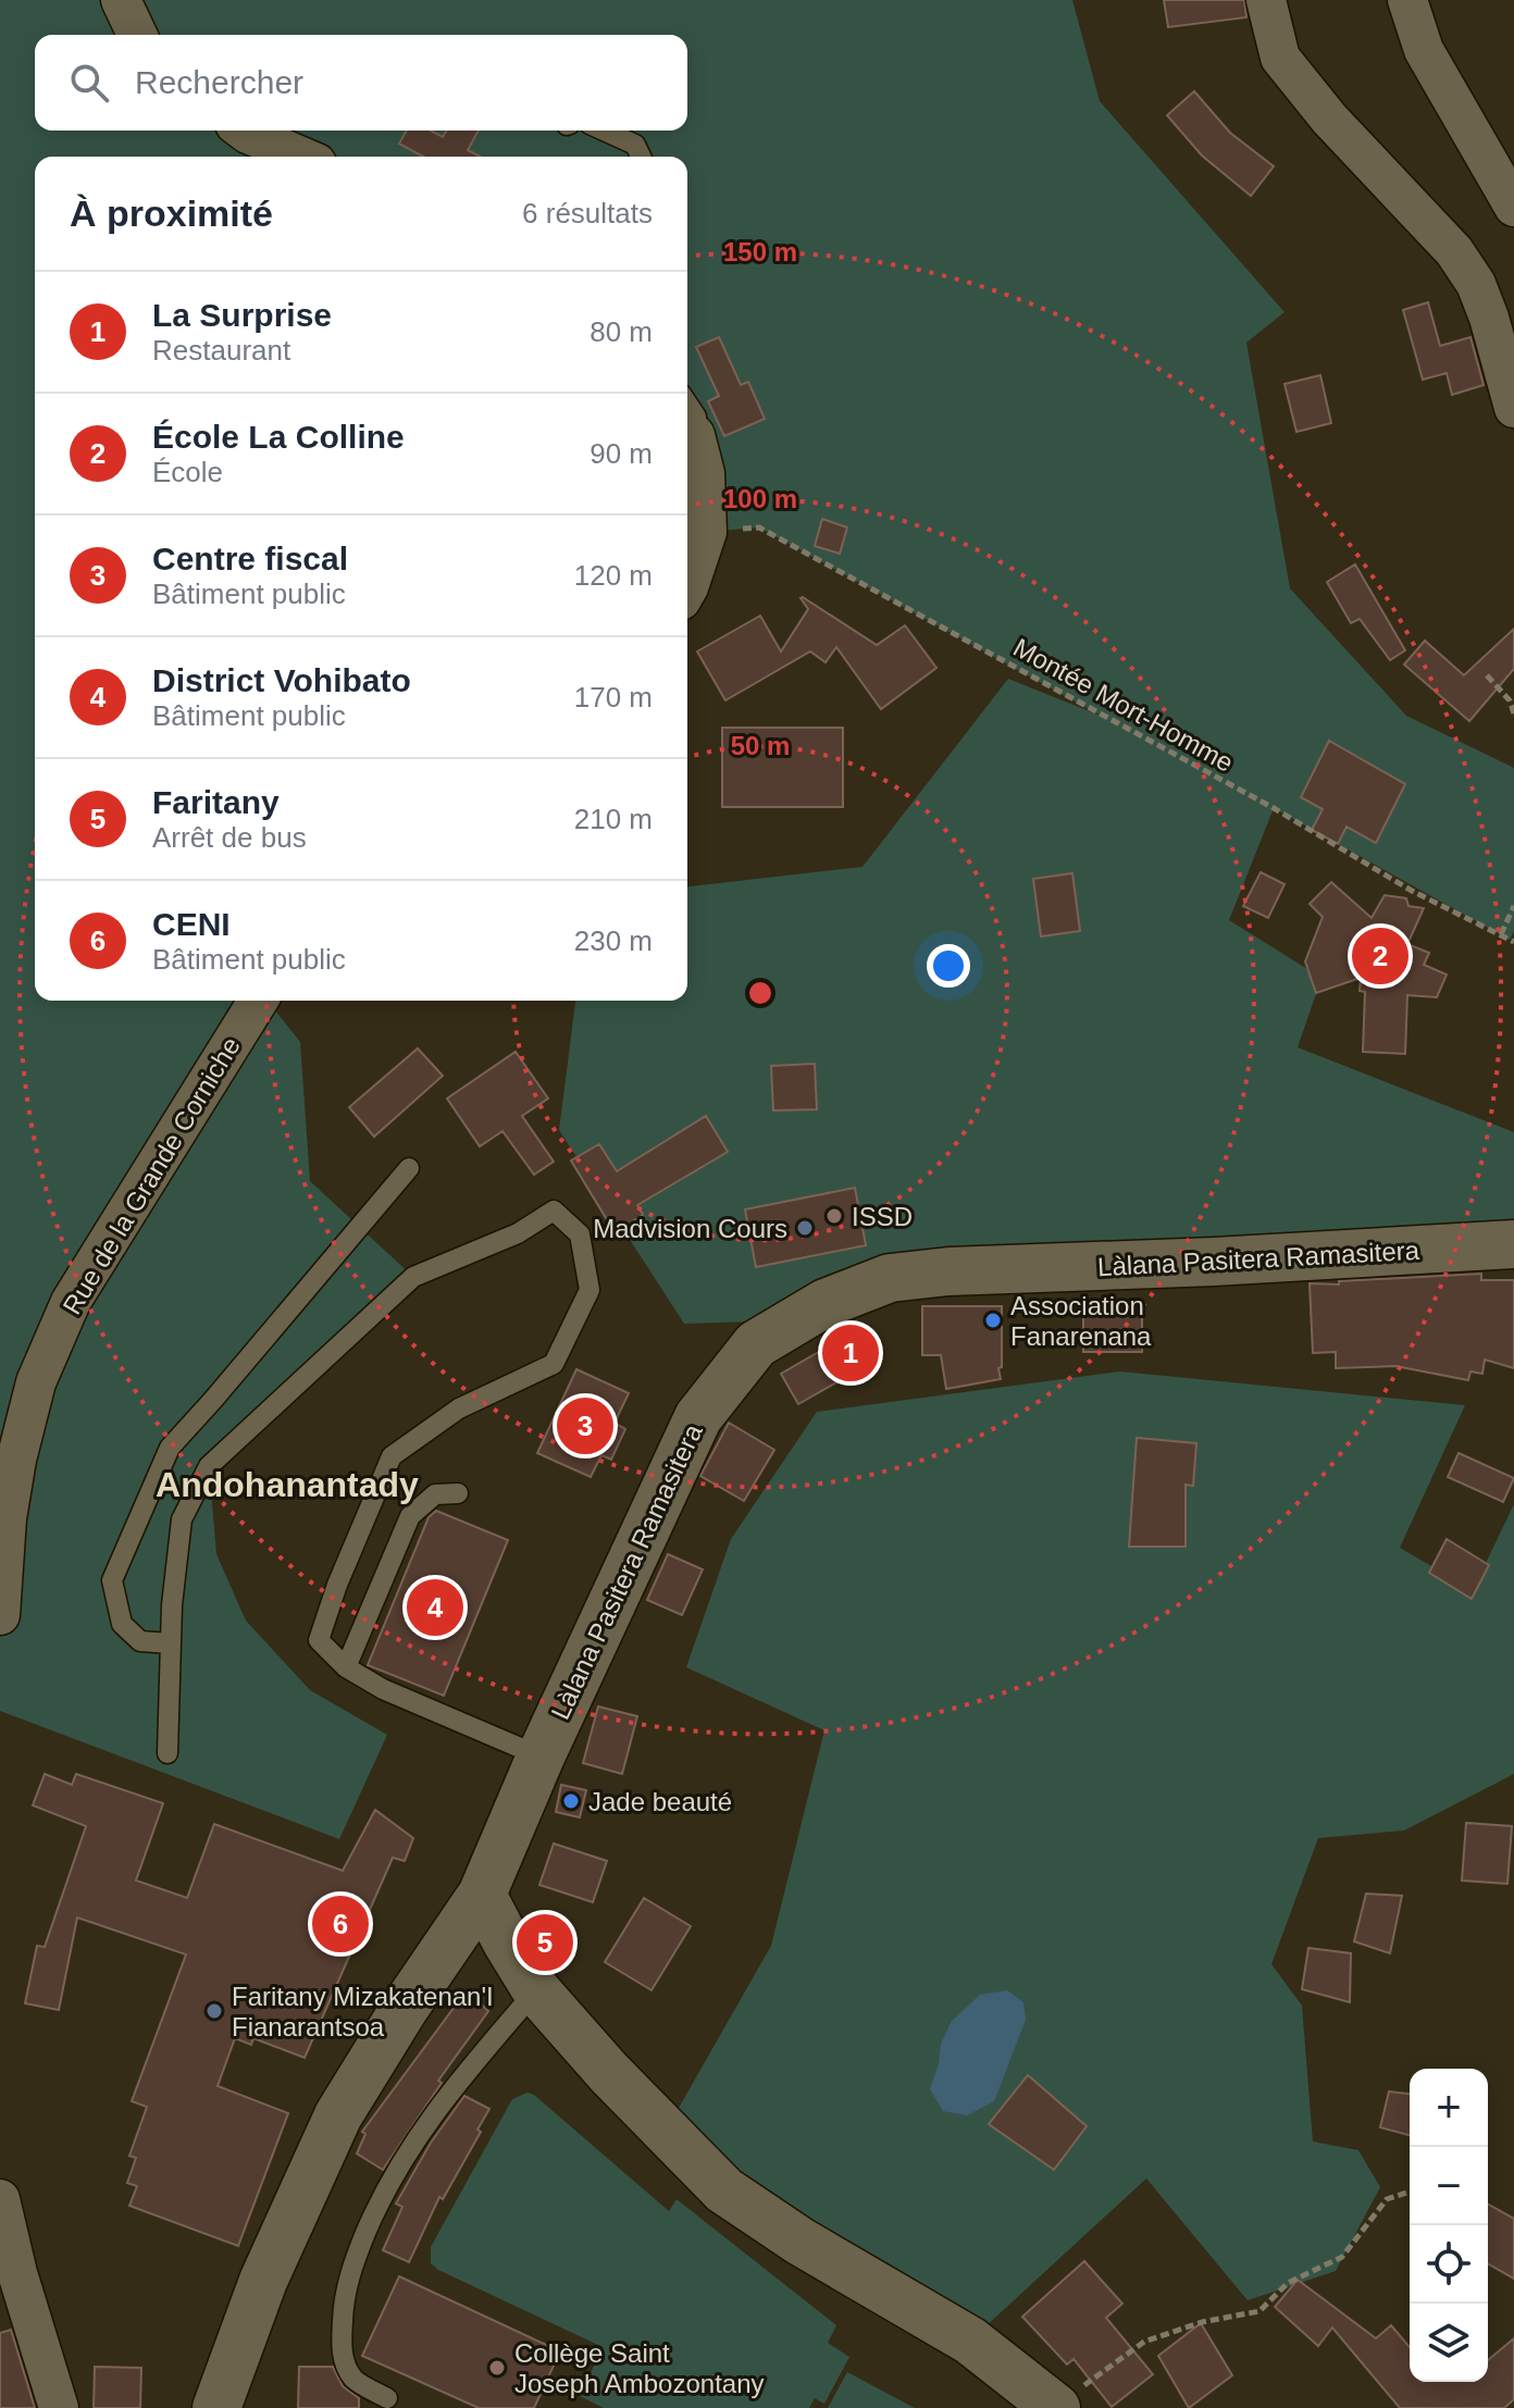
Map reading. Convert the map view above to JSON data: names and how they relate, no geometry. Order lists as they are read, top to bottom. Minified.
{"streets":{"street":["Rue de la Grande Corniche","Làlana Pasitera Ramasitera"],"path":["Montée Mort-Homme"]},"districts":["Andohanantady"],"places":["ISSD","Madvision Cours","Association Fanarenana","Jade beauté","Faritany Mizakatenan'I Fianarantsoa","Collège Saint Joseph Ambozontany"],"page":{"search":"Rechercher","heading":["À proximité","6 résultats"],"list":[{"mark":"1","name":"La Surprise","note":"Restaurant","value":"80 m"},{"mark":"2","name":"École La Colline","note":"École","value":"90 m"},{"mark":"3","name":"Centre fiscal","note":"Bâtiment public","value":"120 m"},{"mark":"4","name":"District Vohibato","note":"Bâtiment public","value":"170 m"},{"mark":"5","name":"Faritany","note":"Arrêt de bus","value":"210 m"},{"mark":"6","name":"CENI","note":"Bâtiment public","value":"230 m"}],"pins":["2","1","3","4","6","5"],"map_buttons":["+","−"]},"rings":["150 m","100 m","50 m"]}
